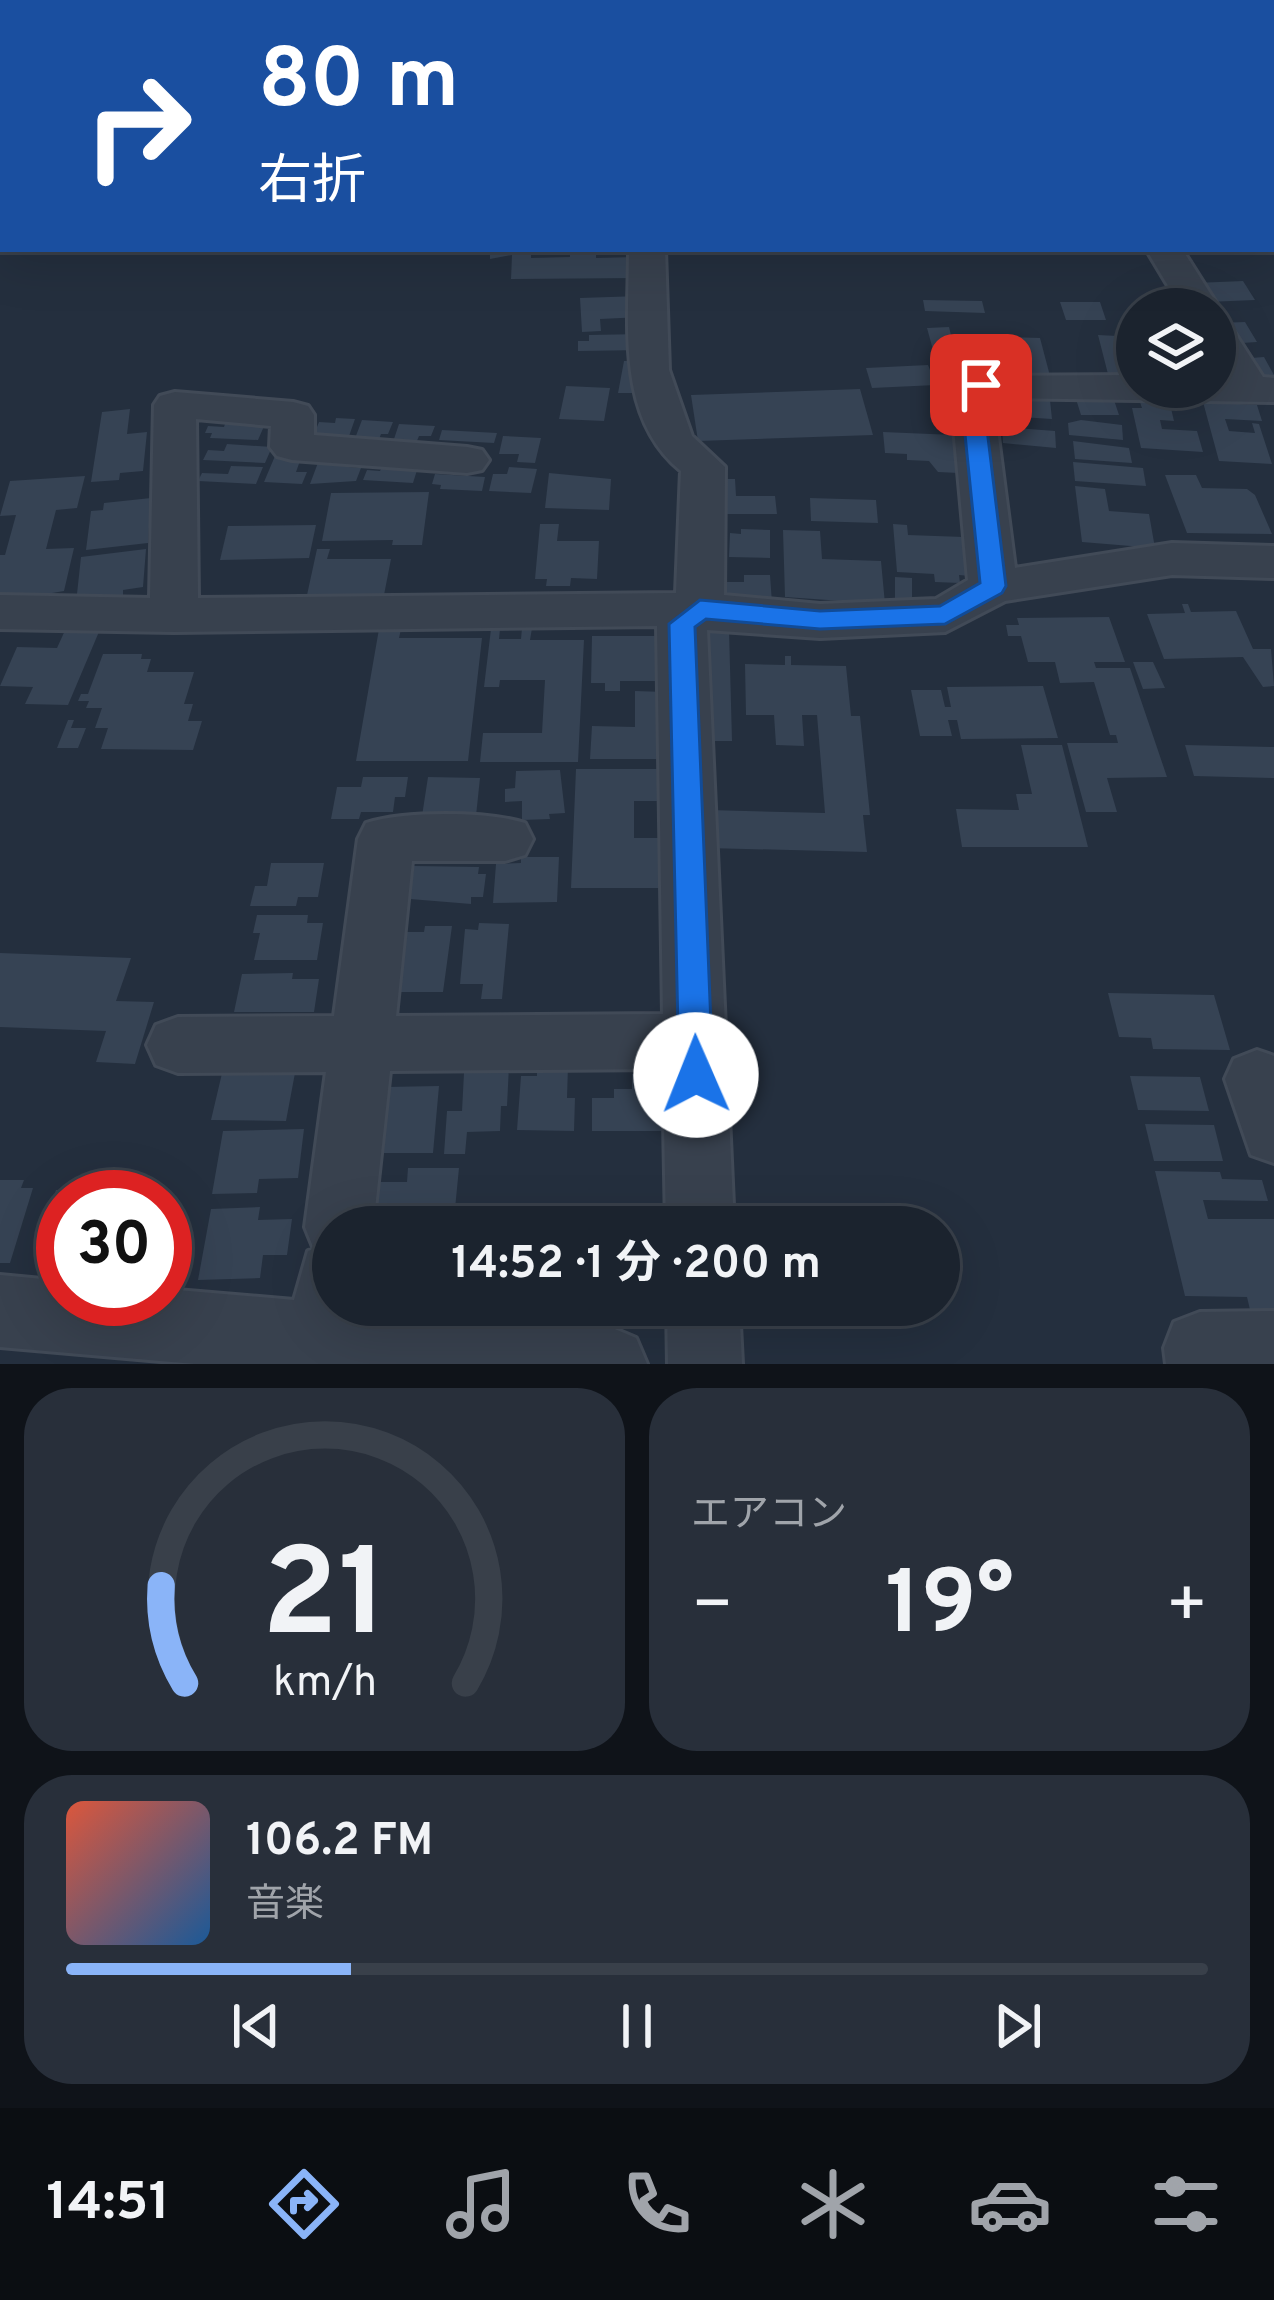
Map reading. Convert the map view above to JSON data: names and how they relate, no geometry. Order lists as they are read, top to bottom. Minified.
{"page":{"turn":["80 m","右折"],"limit":"30","trip":"14:52 · 1 分 · 200 m","tile":"エアコン","heat":["−","19°","+"],"song":["106.2 FM","音楽"],"tabs":"14:51","gauge":["21","km/h"]}}
